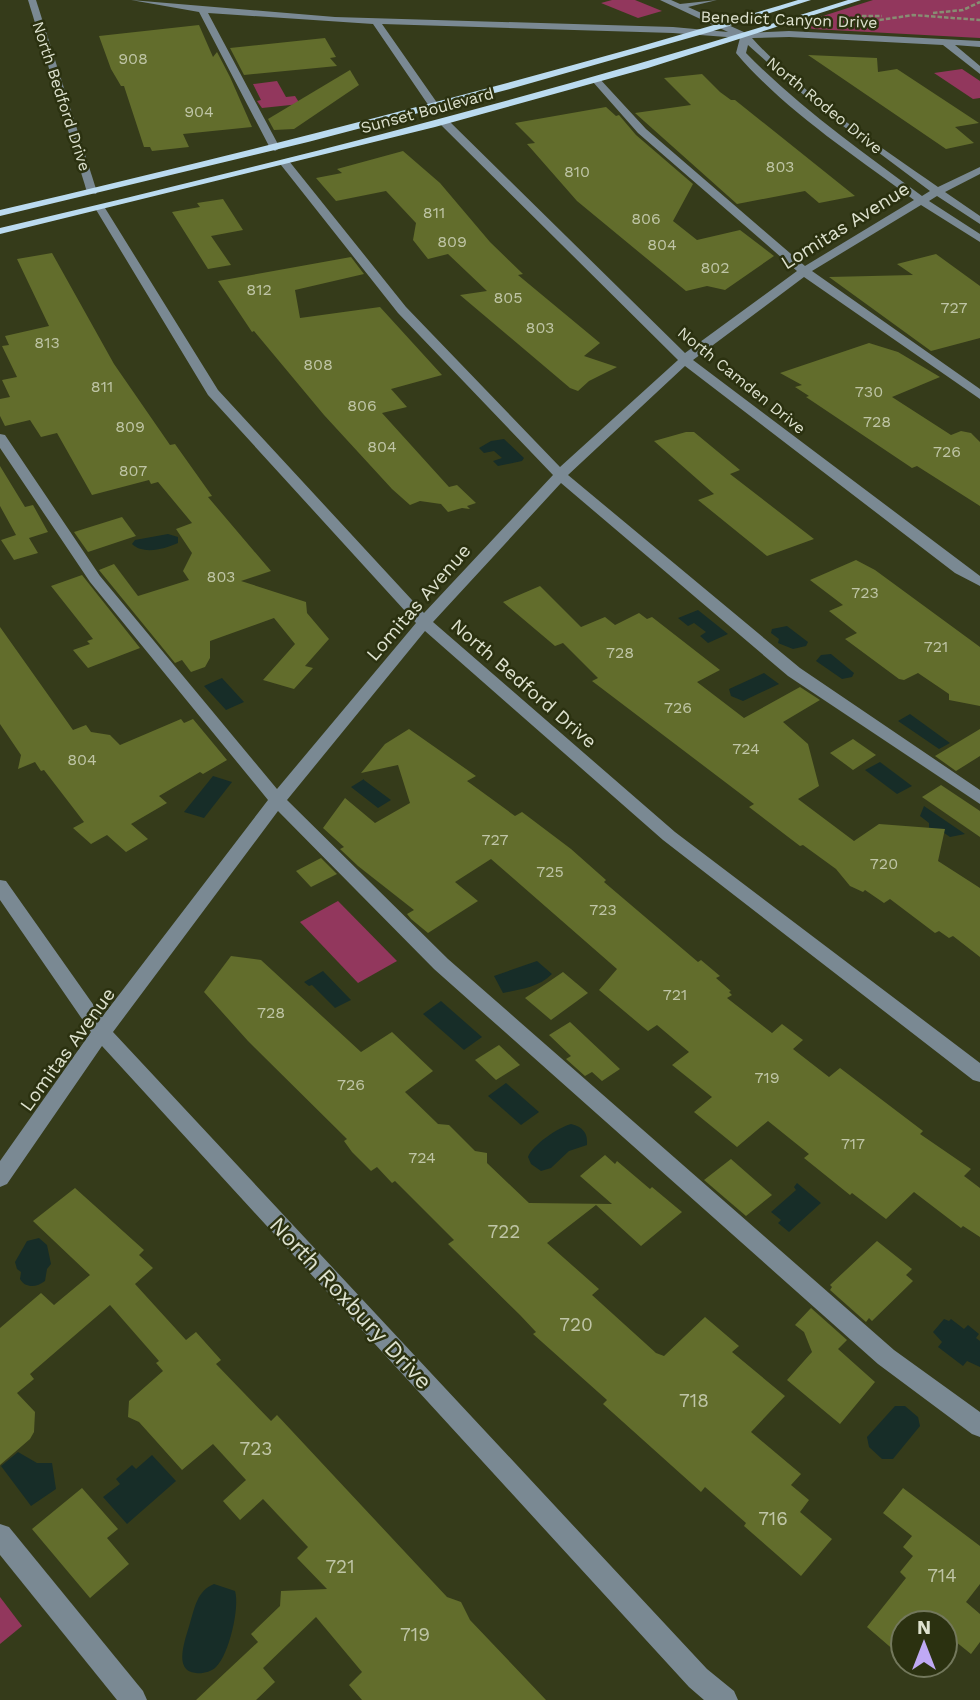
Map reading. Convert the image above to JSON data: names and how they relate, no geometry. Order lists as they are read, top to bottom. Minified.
{"streets":{"main road":["Sunset Boulevard"],"street":["Benedict Canyon Drive","North Bedford Drive","North Rodeo Drive","Lomitas Avenue","North Camden Drive","North Roxbury Drive"]},"crossings":[["Benedict Canyon Drive","North Rodeo Drive"],["Benedict Canyon Drive","Sunset Boulevard"],["North Bedford Drive","Sunset Boulevard"],["North Bedford Drive","Lomitas Avenue"],["North Rodeo Drive","Sunset Boulevard"],["North Rodeo Drive","Lomitas Avenue"],["Sunset Boulevard","North Camden Drive"],["Lomitas Avenue","North Camden Drive"],["Lomitas Avenue","North Roxbury Drive"]],"house_numbers":["908","904","803","810","811","806","809","804","802","812","805","727","803","813","808","811","730","806","728","809","804","726","807","803","723","721","728","726","724","804","727","720","725","723","721","728","719","726","717","724","722","720","718","723","716","721","714","719"],"north":"top"}
